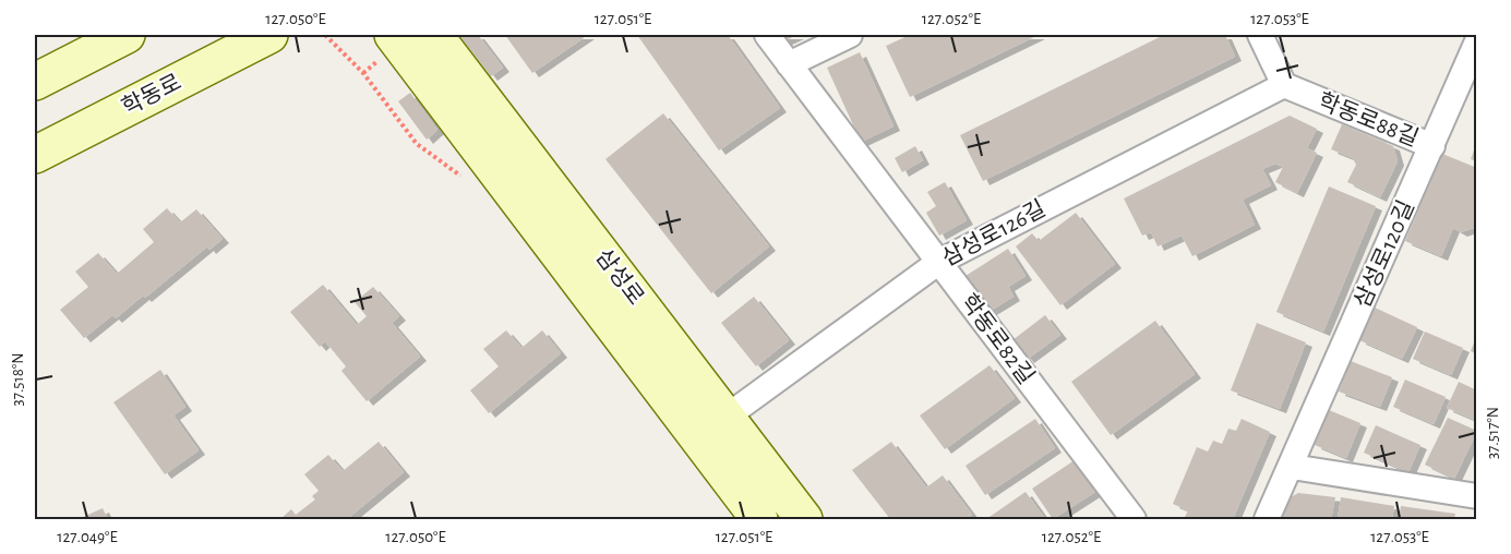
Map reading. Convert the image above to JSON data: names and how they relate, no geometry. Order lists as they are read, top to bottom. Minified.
{"streets":{"main road":["학동로","삼성로"],"street":["학동로88길","삼성로126길","삼성로120길","학동로82길"]},"crossings":[["학동로88길","삼성로126길"],["학동로88길","삼성로120길"],["삼성로126길","삼성로"],["삼성로126길","학동로82길"]],"coordinates":["127.050°E","127.051°E","127.052°E","127.053°E","37.518°N","37.517°N","127.049°E"]}
